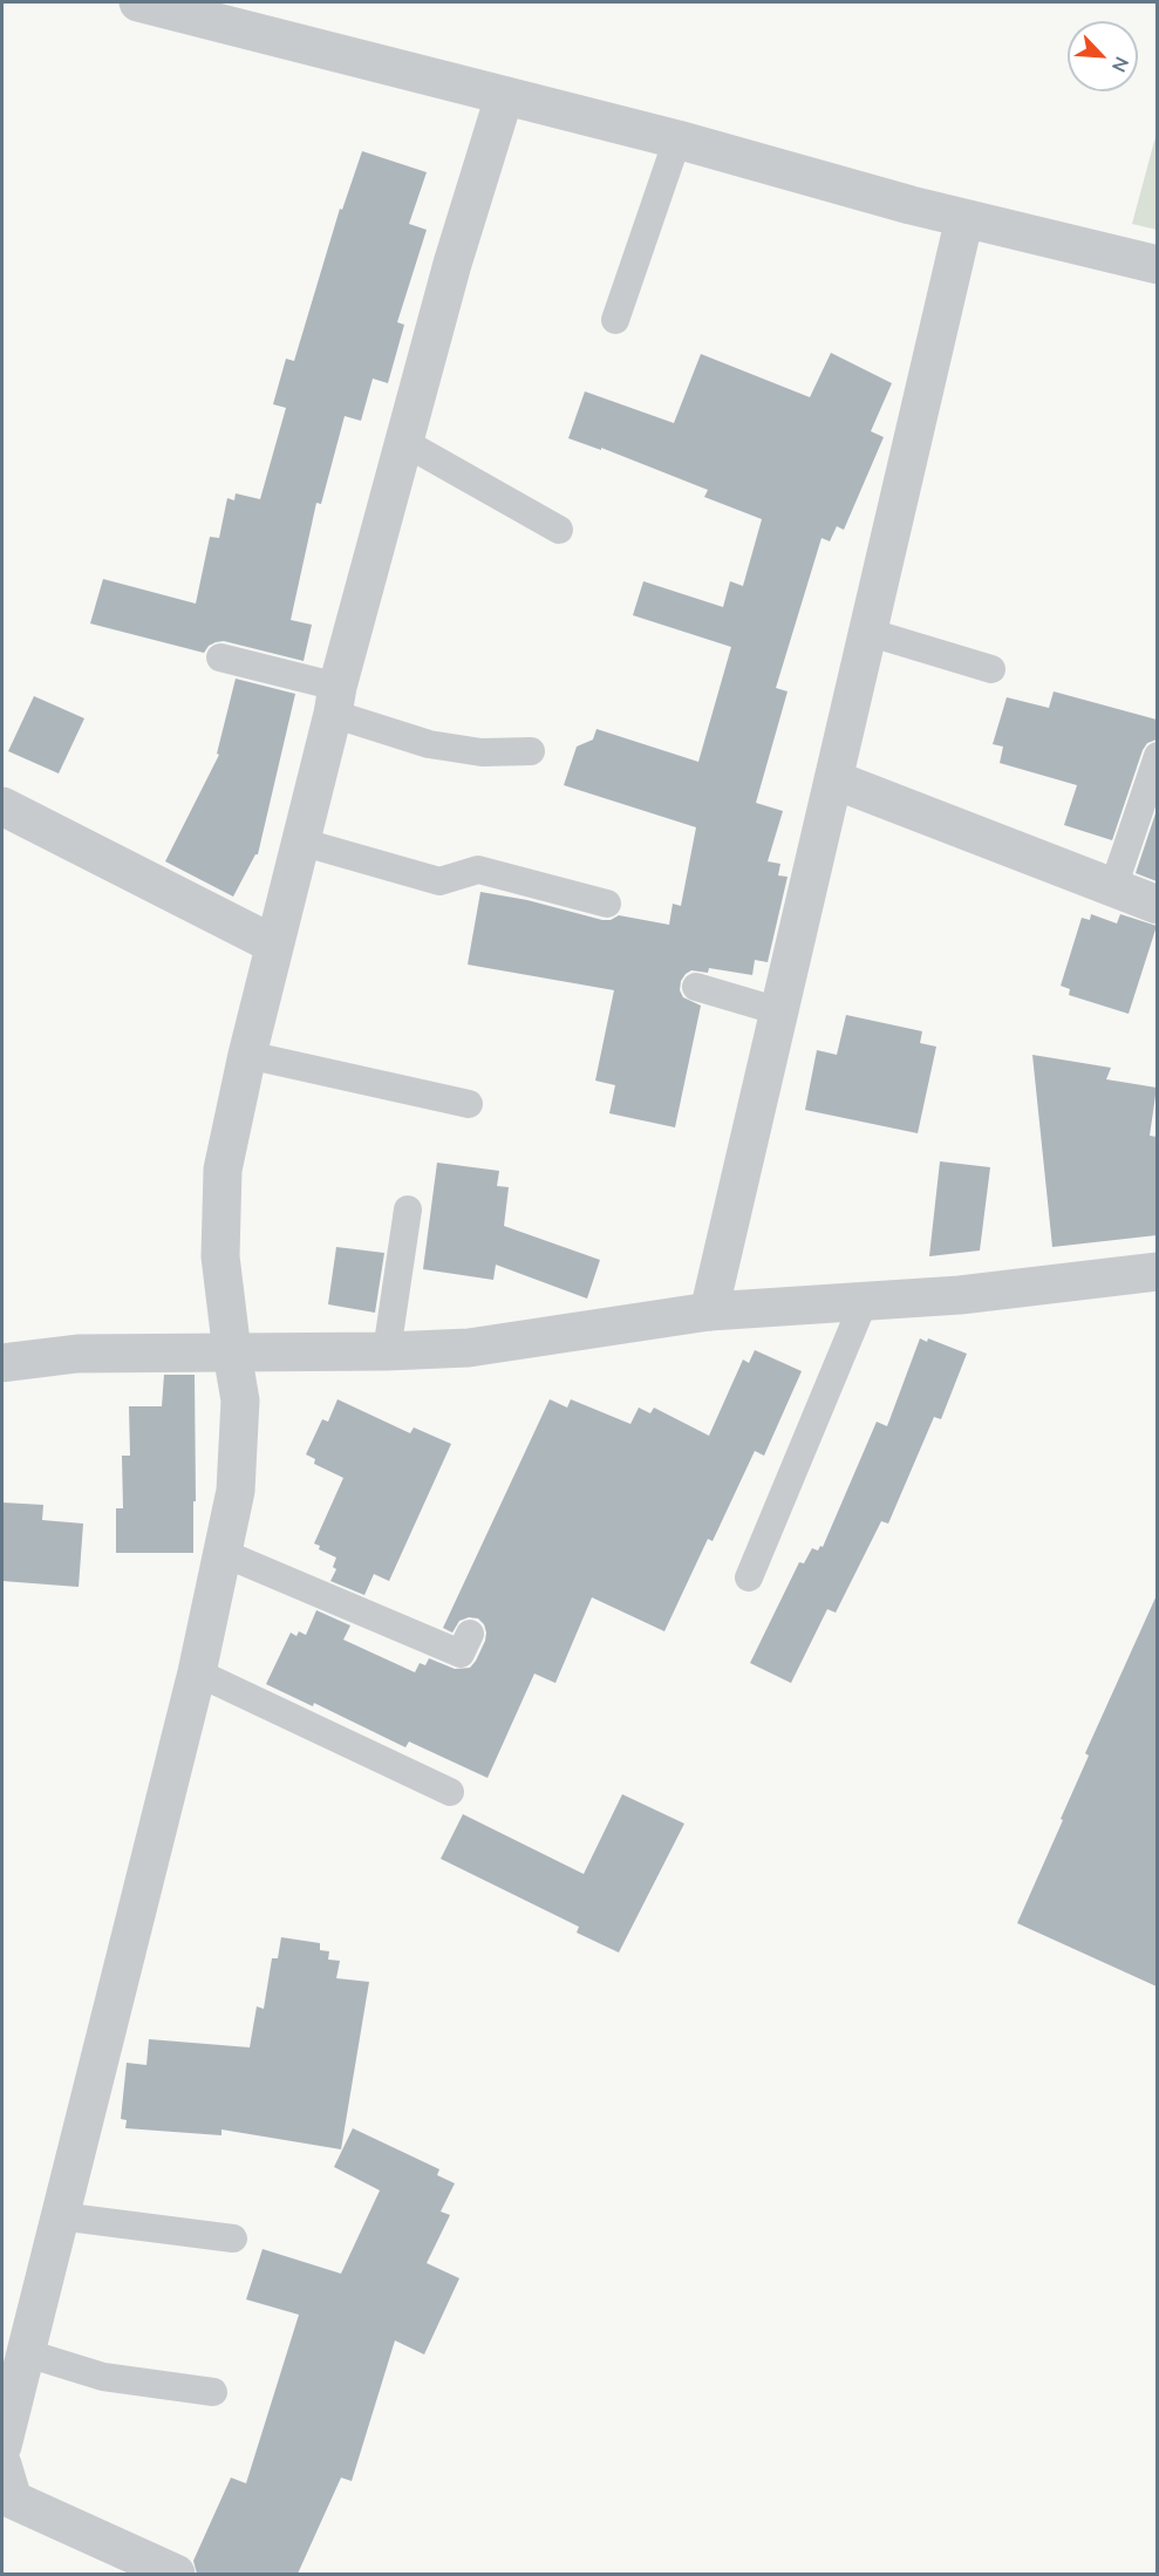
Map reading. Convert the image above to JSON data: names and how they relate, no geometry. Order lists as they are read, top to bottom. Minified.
{"north":"bottom right"}
